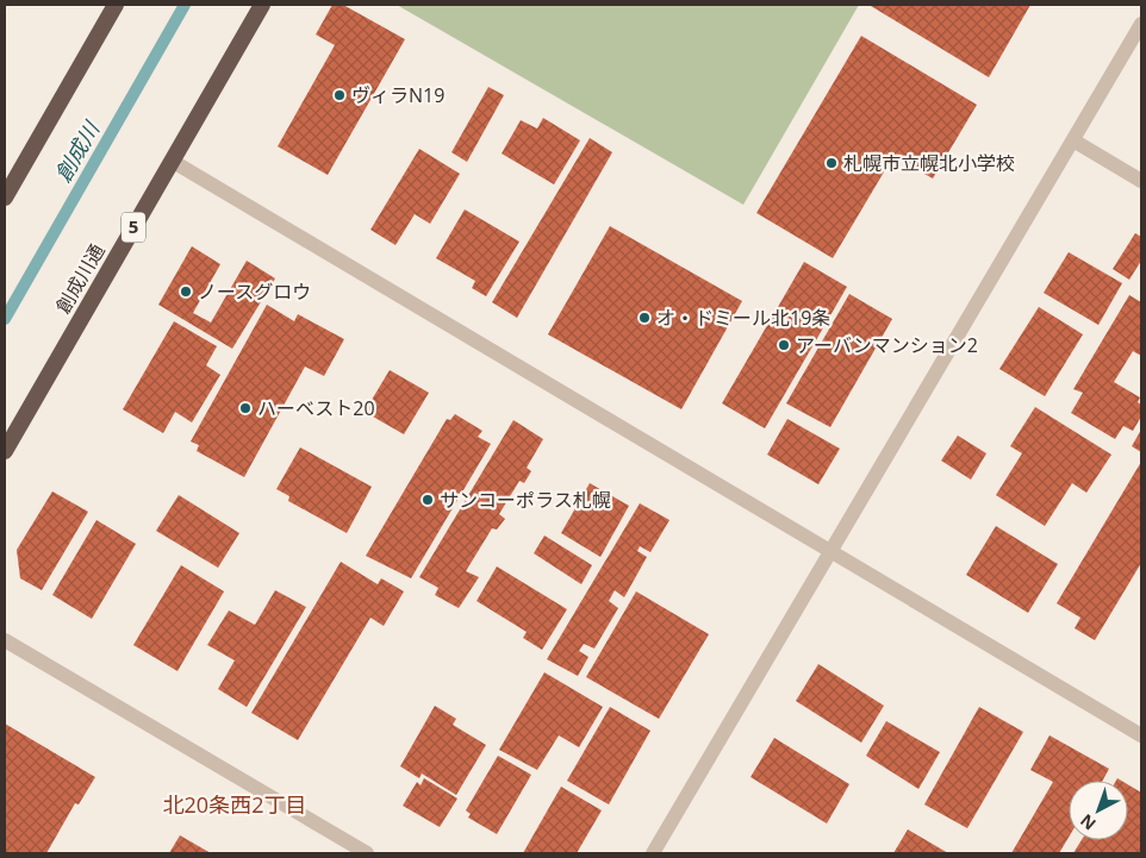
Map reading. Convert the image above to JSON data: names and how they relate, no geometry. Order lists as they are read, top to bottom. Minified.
{"streets":{"highway":["5","創成川通"]},"districts":["北20条西2丁目"],"water":["創成川"],"places":["ヴィラN19","札幌市立幌北小学校","ノースグロウ","オ・ドミール北19条","アーバンマンション2","ハーベスト20","サンコーポラス札幌"],"north":"bottom left"}
